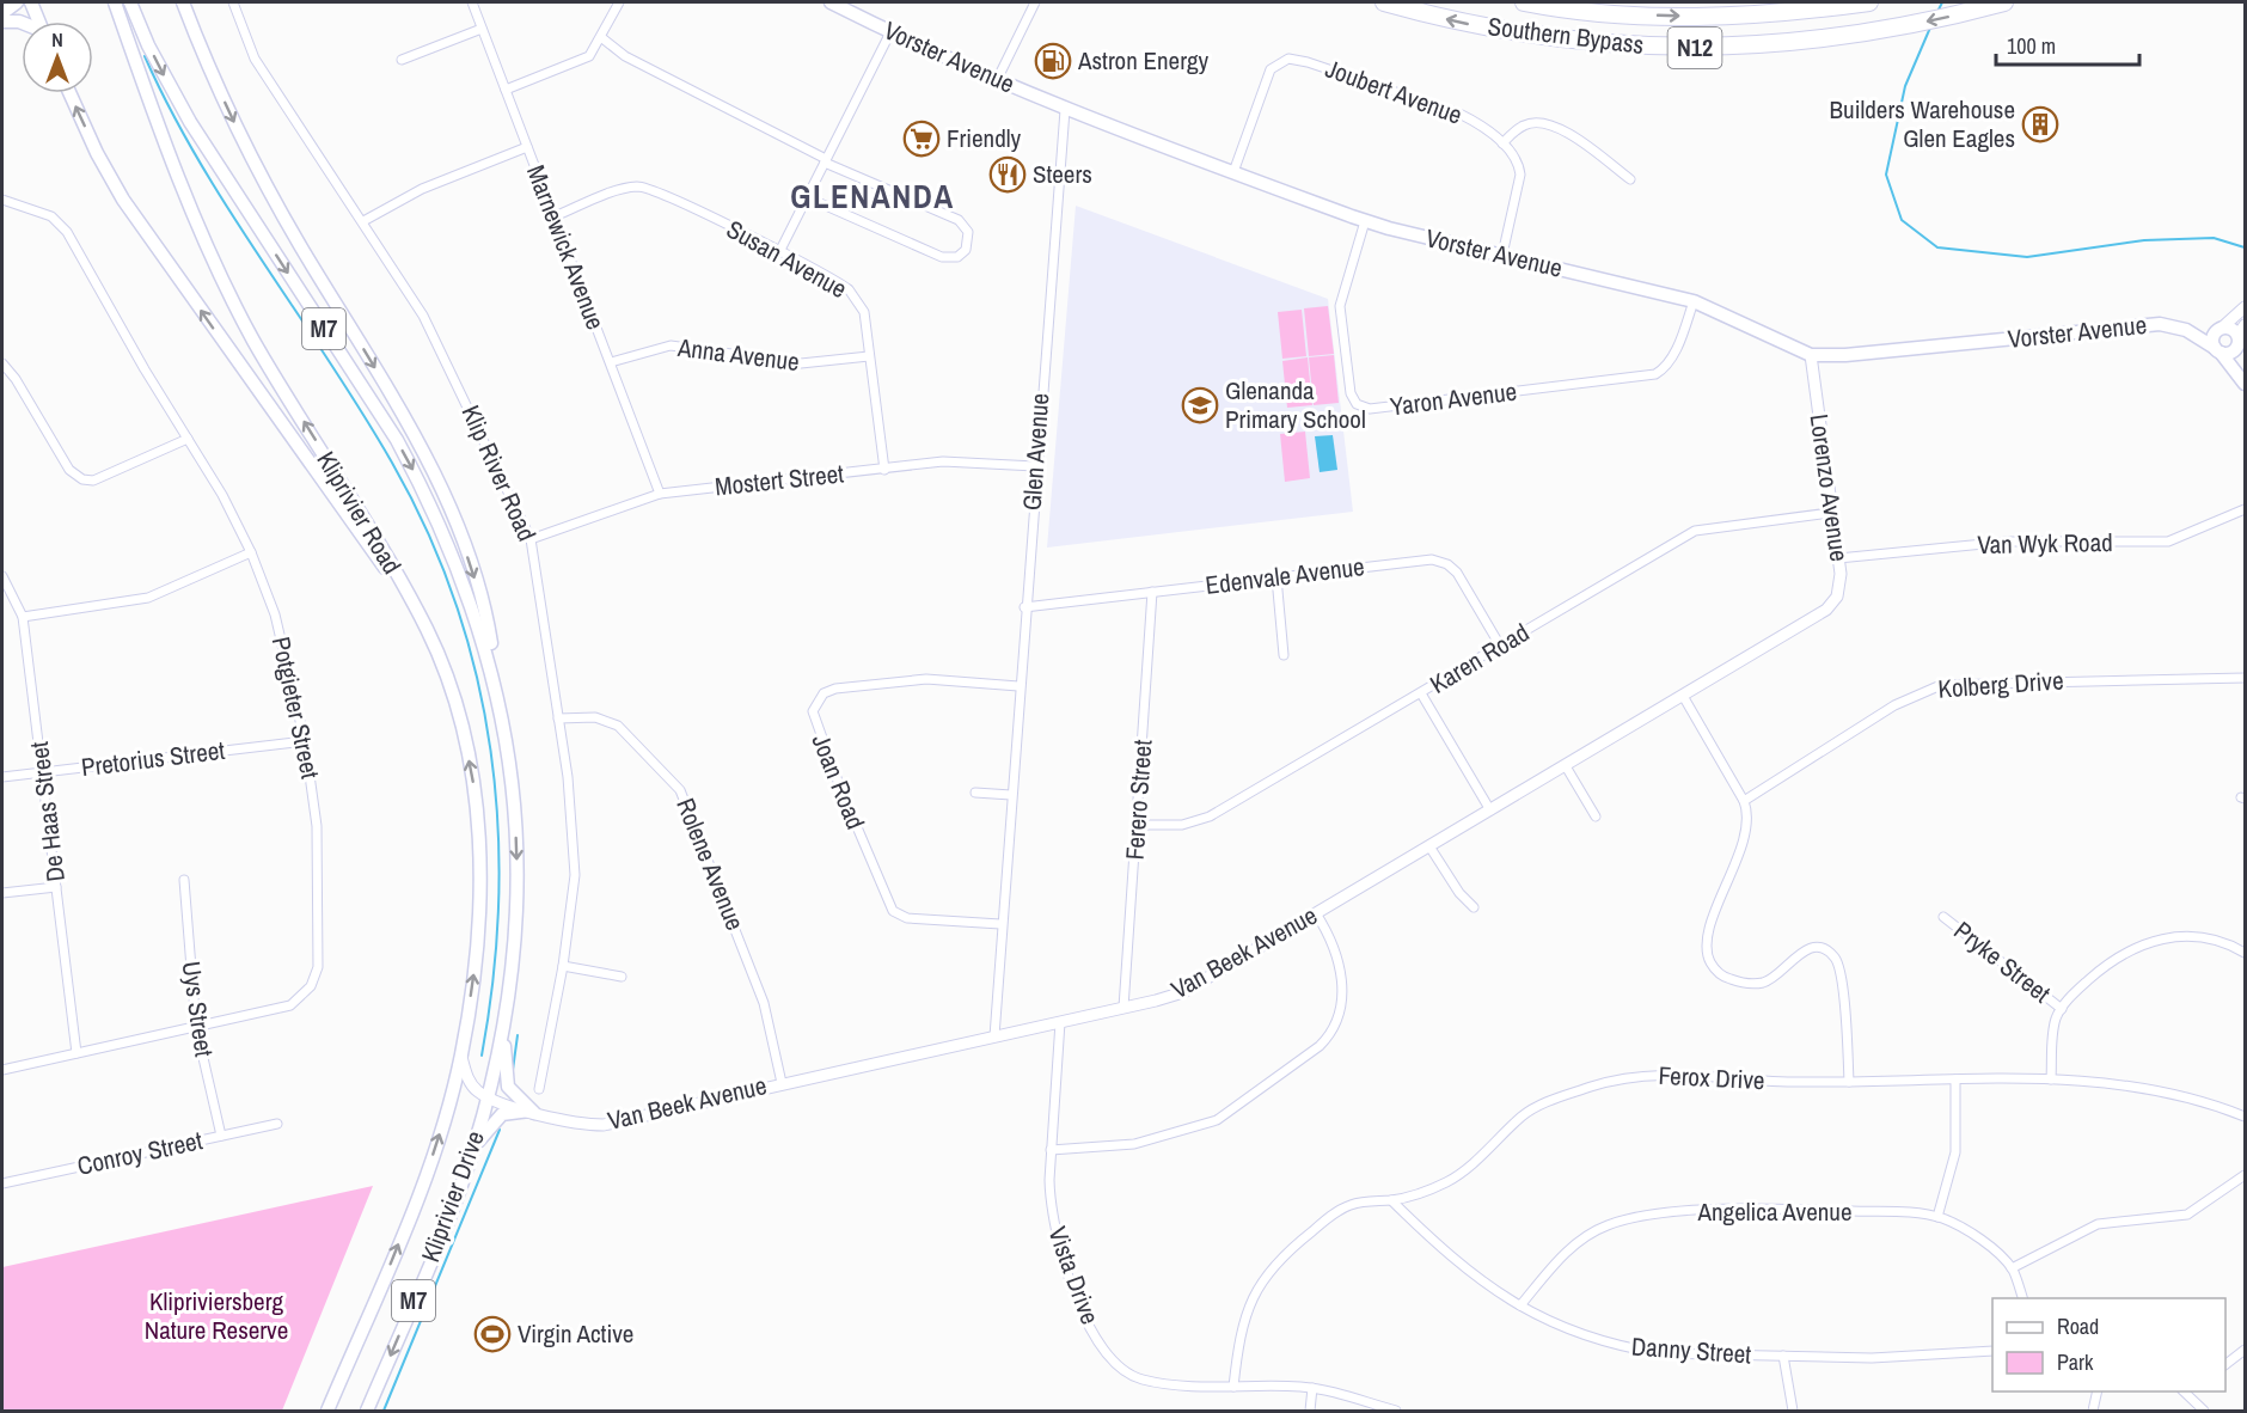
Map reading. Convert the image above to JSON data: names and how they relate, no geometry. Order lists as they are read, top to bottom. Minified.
{"streets":{"highway":["Southern Bypass","N12"],"main road":["Vorster Avenue","M7","Kliprivier Road","Kliprivier Drive"],"street":["Joubert Avenue","Marnewick Avenue","Susan Avenue","Anna Avenue","Yaron Avenue","Glen Avenue","Klip River Road","Mostert Street","Lorenzo Avenue","Van Wyk Road","Edenvale Avenue","Karen Road","Kolberg Drive","Potgieter Street","Pretorius Street","Joan Road","Ferero Street","De Haas Street","Rolene Avenue","Van Beek Avenue","Pryke Street","Uys Street","Ferox Drive","Conroy Street","Angelica Avenue","Vista Drive","Danny Street"]},"crossings":[["Vorster Avenue","Joubert Avenue"],["Vorster Avenue","Yaron Avenue"],["Vorster Avenue","Glen Avenue"],["Vorster Avenue","Lorenzo Avenue"],["Marnewick Avenue","Susan Avenue"],["Marnewick Avenue","Anna Avenue"],["Marnewick Avenue","Mostert Street"],["Susan Avenue","Anna Avenue"],["Susan Avenue","Mostert Street"],["M7","Kliprivier Drive"],["Glen Avenue","Mostert Street"],["Glen Avenue","Edenvale Avenue"],["Glen Avenue","Joan Road"],["Glen Avenue","Van Beek Avenue"],["Klip River Road","Mostert Street"],["Klip River Road","Rolene Avenue"],["Lorenzo Avenue","Van Wyk Road"],["Lorenzo Avenue","Karen Road"],["Lorenzo Avenue","Van Beek Avenue"],["Kliprivier Road","Kliprivier Drive"],["Edenvale Avenue","Karen Road"],["Edenvale Avenue","Ferero Street"],["Karen Road","Ferero Street"],["Potgieter Street","Pretorius Street"],["Potgieter Street","De Haas Street"],["Potgieter Street","Uys Street"],["Pretorius Street","De Haas Street"],["Ferero Street","Van Beek Avenue"],["Rolene Avenue","Van Beek Avenue"],["Van Beek Avenue","Kliprivier Drive"],["Van Beek Avenue","Vista Drive"],["Uys Street","Conroy Street"],["Ferox Drive","Vista Drive"],["Ferox Drive","Danny Street"],["Angelica Avenue","Danny Street"]],"districts":["GLENANDA"],"parks":["Klipriviersberg Nature Reserve"],"places":{"fuel station":["Astron Energy"],"building":["Builders Warehouse Glen Eagles"],"supermarket":["Friendly"],"restaurant":["Steers"],"school or university":["Glenanda Primary School"],"sports":["Virgin Active"]},"legend":["Road","Park"],"scale_bar":"100 m","north":"top"}
